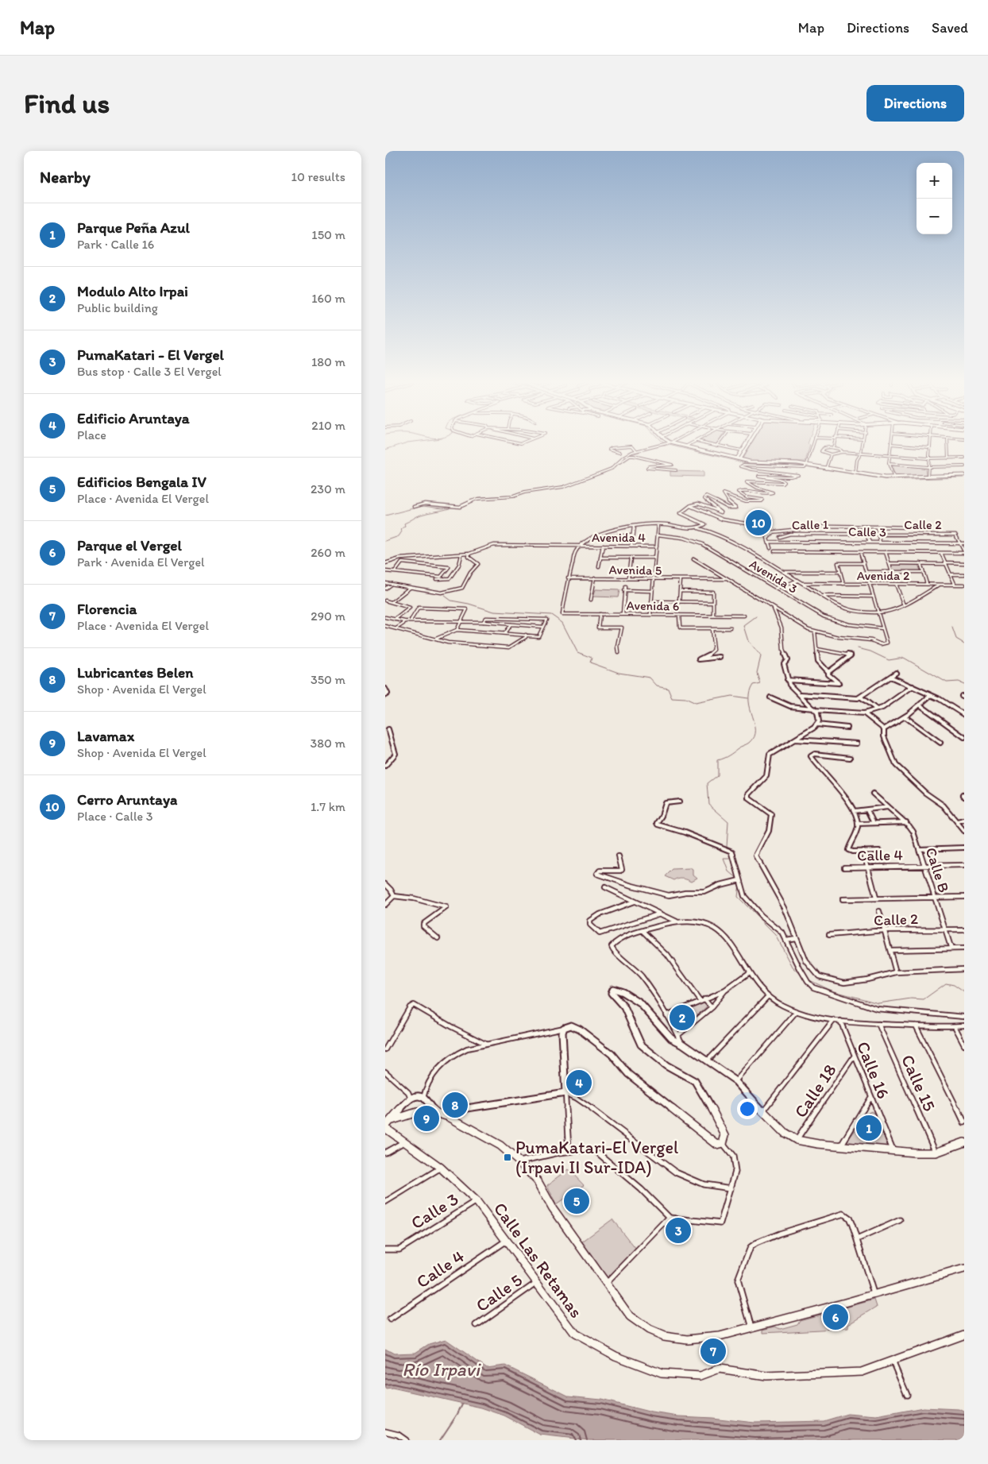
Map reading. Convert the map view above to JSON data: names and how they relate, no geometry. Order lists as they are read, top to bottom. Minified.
{"streets":{"street":["Calle 1","Calle 2","Calle 3","Avenida 4","Avenida 5","Avenida 2","Avenida 3","Avenida 6","Calle 4","Calle B","Calle 16","Calle 15","Calle 18","Calle Las Retamas","Calle 5"]},"crossings":[["Calle 1","Calle 2"],["Calle 2","Calle 3"],["Calle 2","Calle B"],["Calle 3","Calle Las Retamas"],["Avenida 5","Avenida 6"],["Calle 4","Calle B"],["Calle 4","Calle Las Retamas"],["Calle 16","Calle 18"],["Calle Las Retamas","Calle 5"]],"water":["Río Irpavi"],"places":{"transit":["PumaKatari-El Vergel (Irpavi II Sur-IDA)"]},"page":{"header":"Map","nav":["Map","Directions","Saved"],"buttons":"Directions","title":"Find us","heading":["Nearby","10 results"],"map_buttons":["+","−"],"list":[{"mark":"1","name":"Parque Peña Azul","note":"Park · Calle 16","value":"150 m"},{"mark":"2","name":"Modulo Alto Irpai","note":"Public building","value":"160 m"},{"mark":"3","name":"PumaKatari - El Vergel","note":"Bus stop · Calle 3 El Vergel","value":"180 m"},{"mark":"4","name":"Edificio Aruntaya","note":"Place","value":"210 m"},{"mark":"5","name":"Edificios Bengala IV","note":"Place · Avenida El Vergel","value":"230 m"},{"mark":"6","name":"Parque el Vergel","note":"Park · Avenida El Vergel","value":"260 m"},{"mark":"7","name":"Florencia","note":"Place · Avenida El Vergel","value":"290 m"},{"mark":"8","name":"Lubricantes Belen","note":"Shop · Avenida El Vergel","value":"350 m"},{"mark":"9","name":"Lavamax","note":"Shop · Avenida El Vergel","value":"380 m"},{"mark":"10","name":"Cerro Aruntaya","note":"Place · Calle 3","value":"1.7 km"}],"pins":["10","2","4","8","9","1","5","3","6","7"]}}
